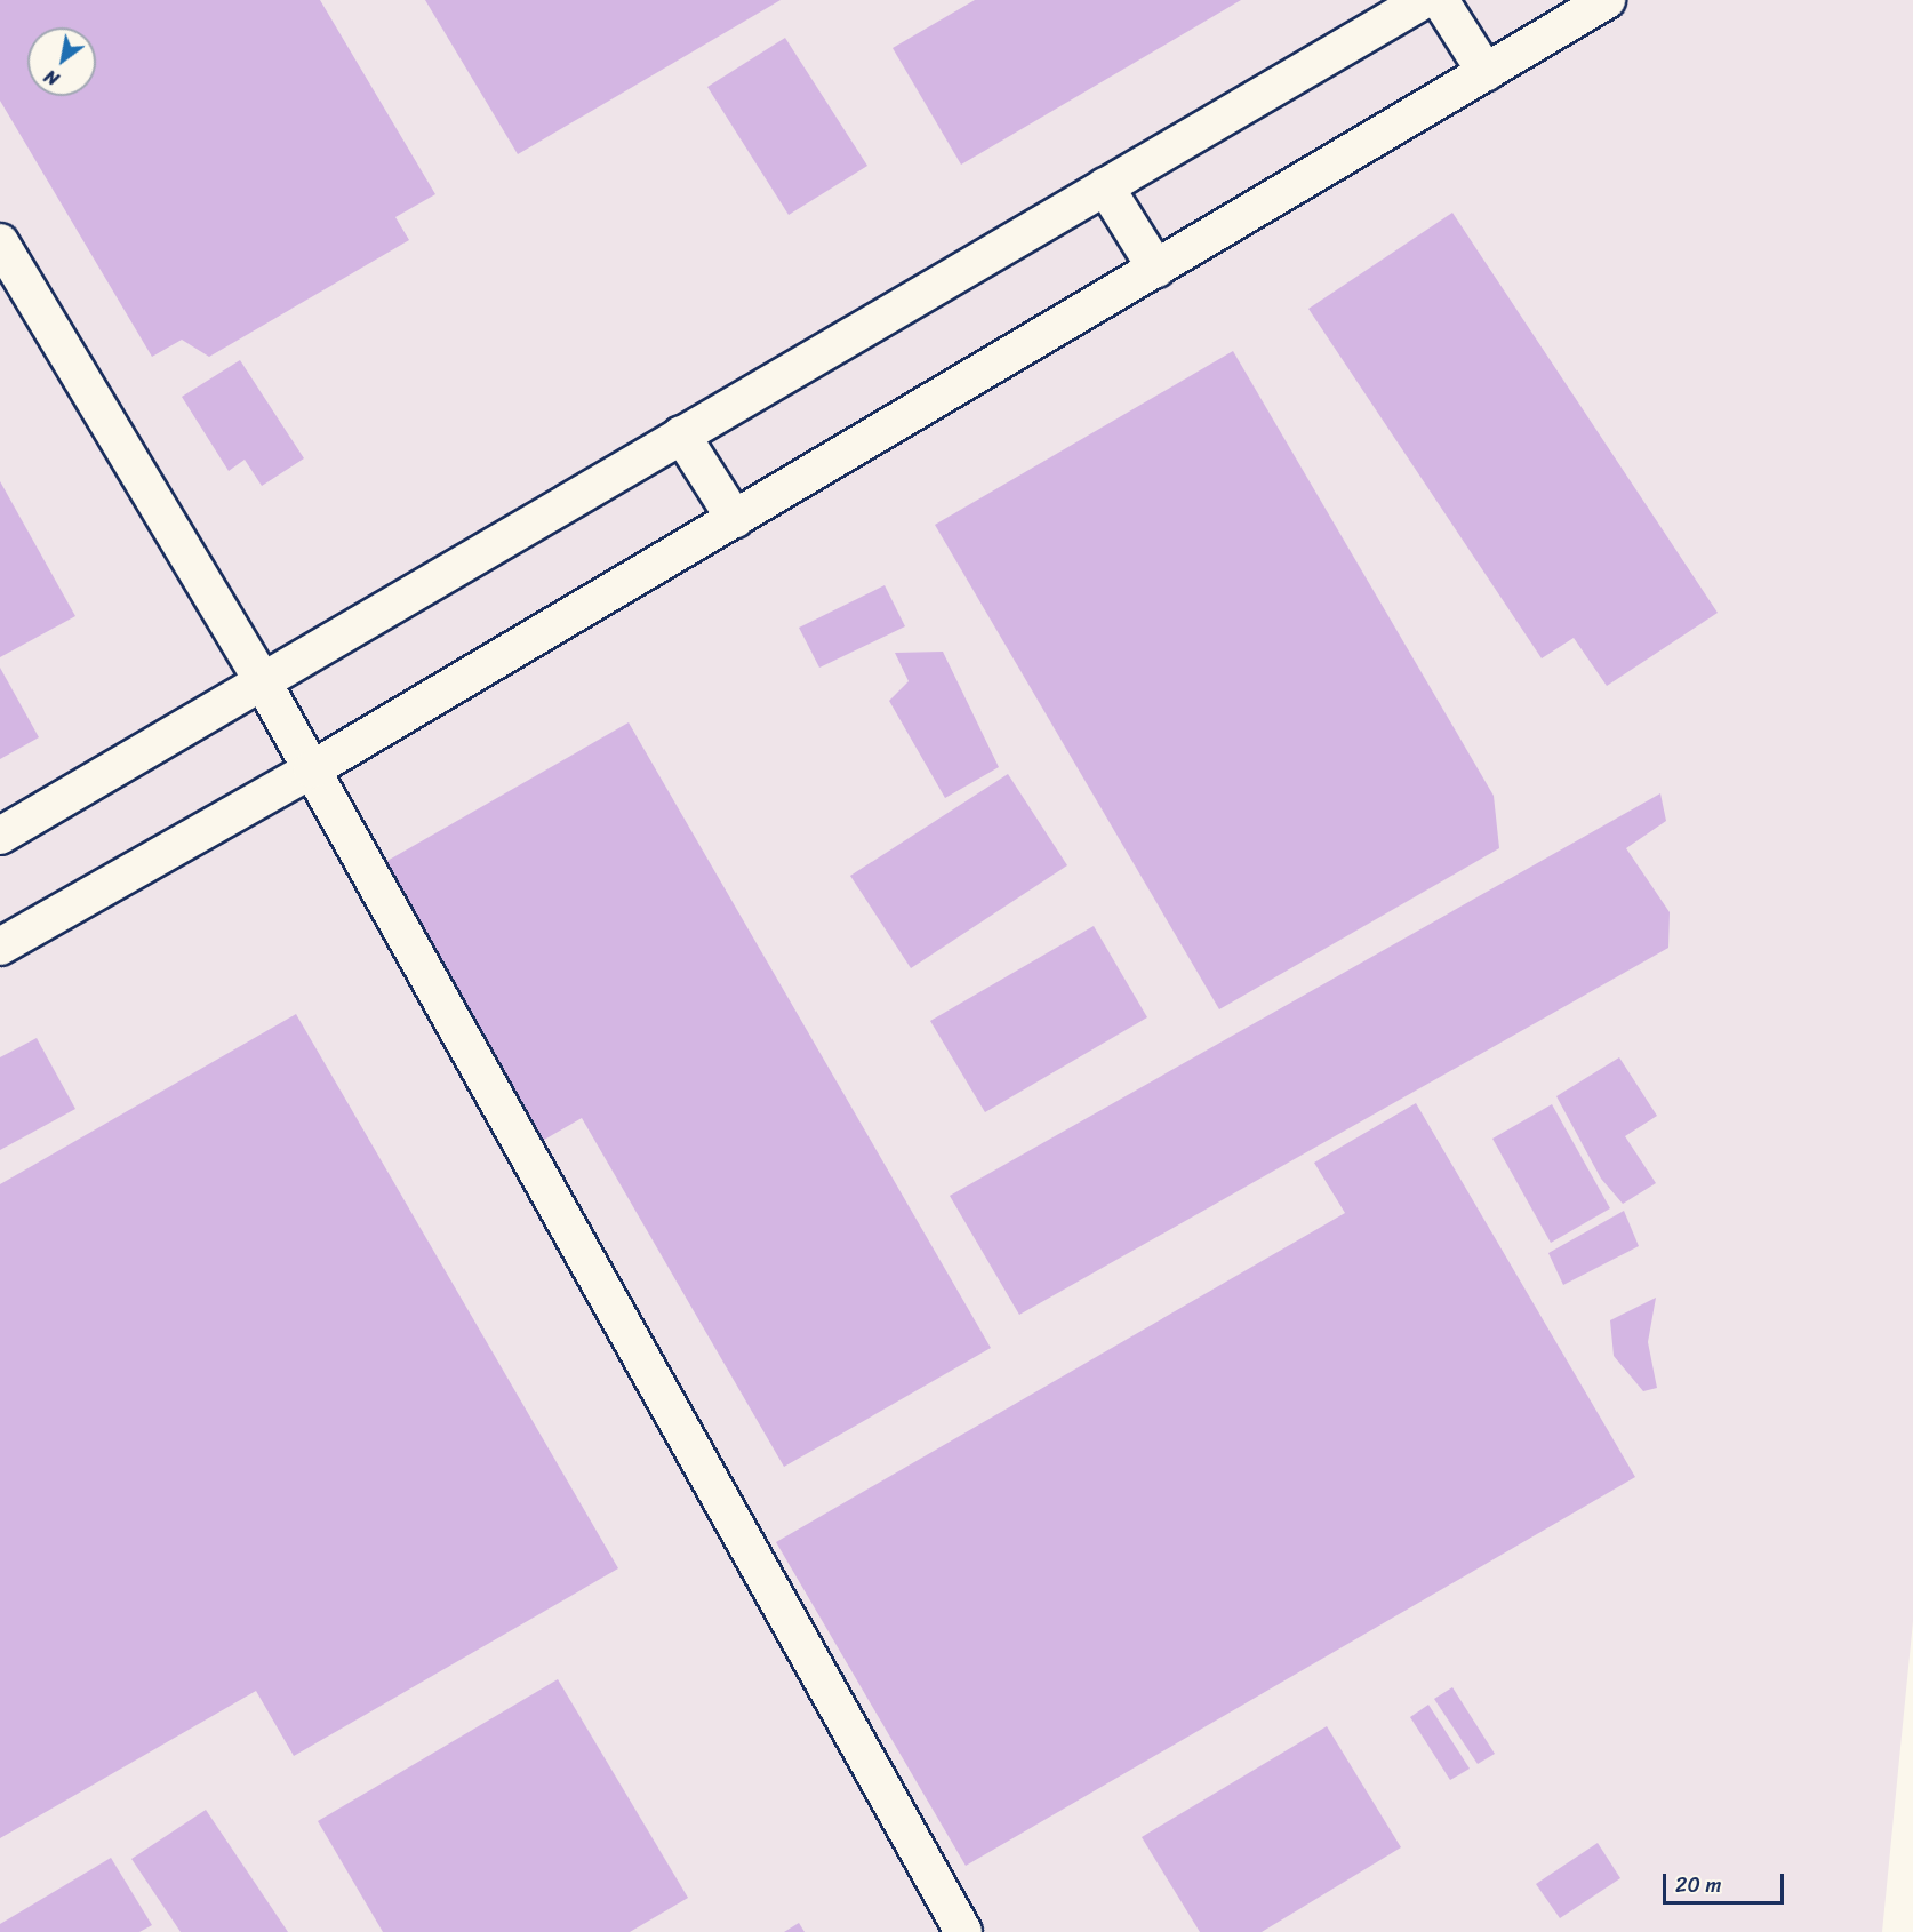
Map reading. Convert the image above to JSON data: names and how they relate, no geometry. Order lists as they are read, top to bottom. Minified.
{"scale_bar":"20 m","north":"bottom left"}
